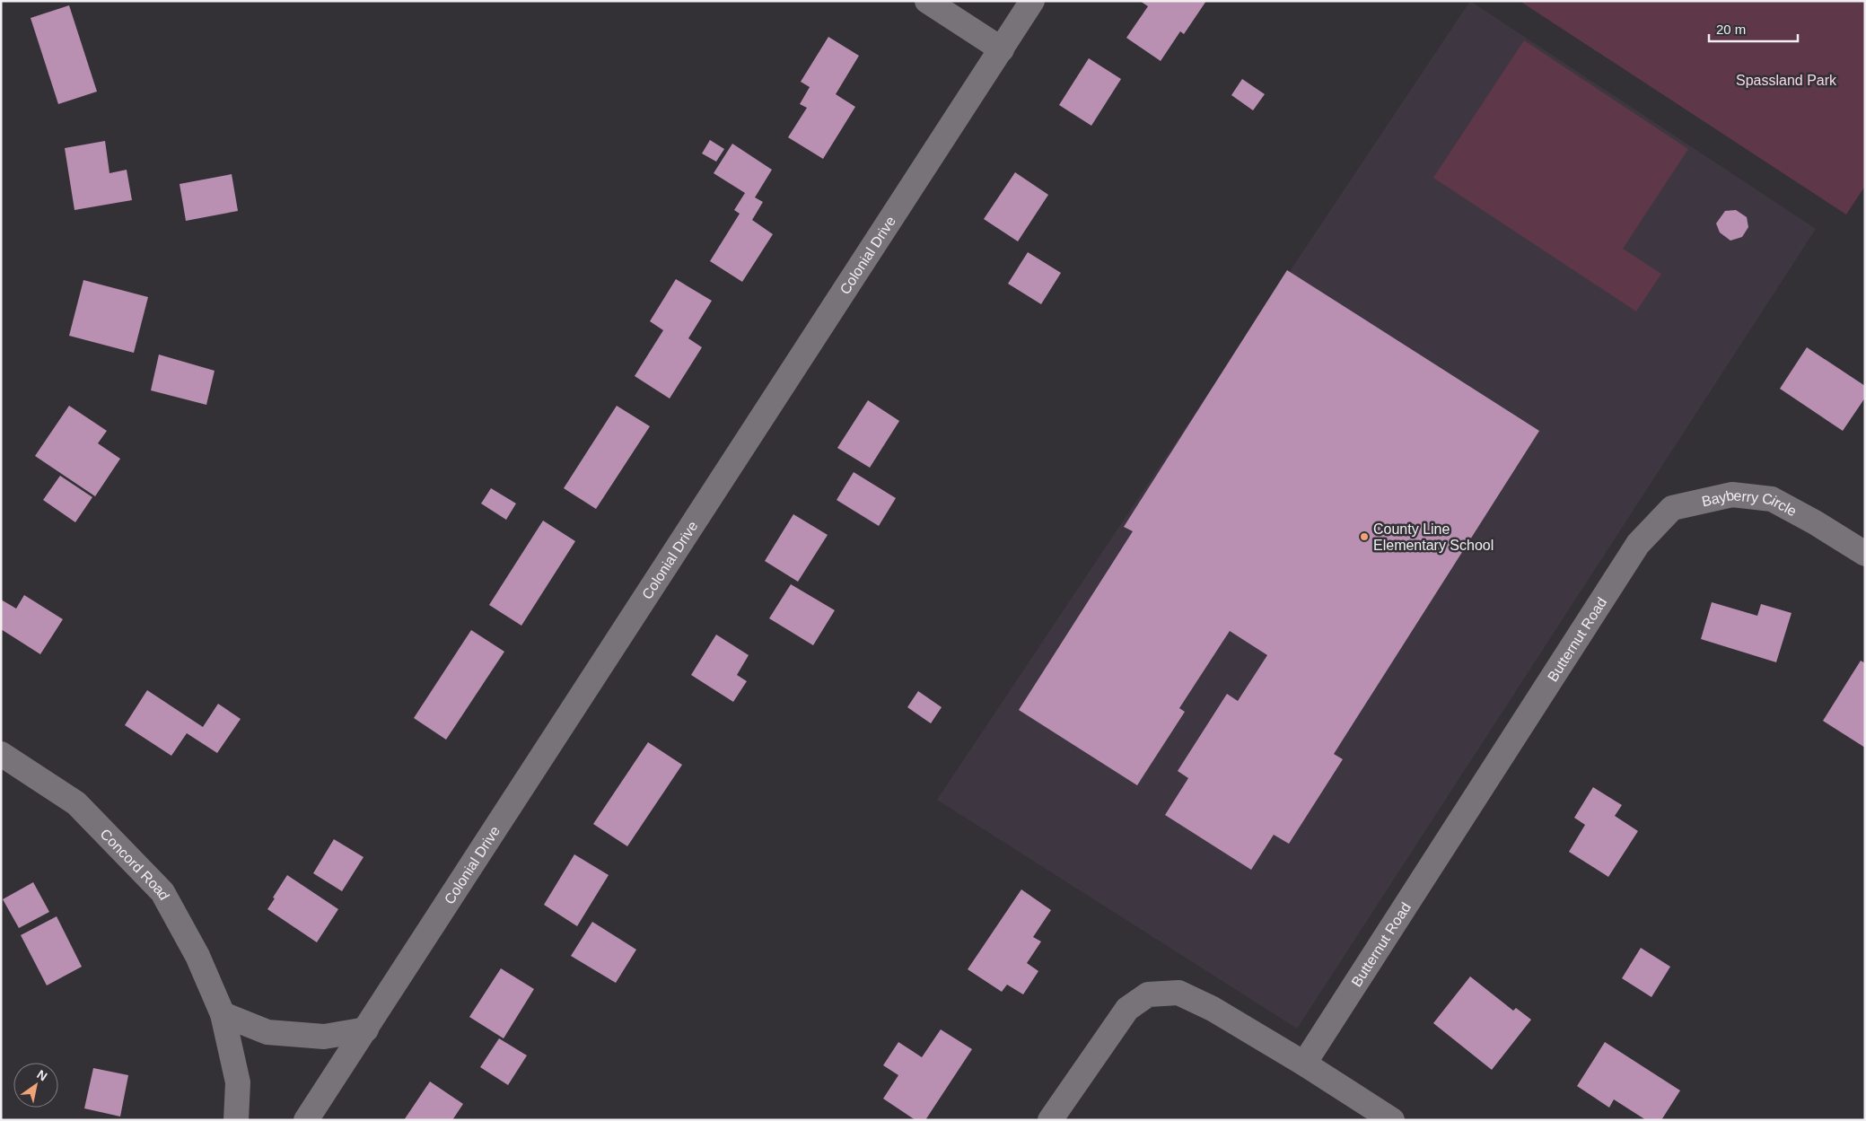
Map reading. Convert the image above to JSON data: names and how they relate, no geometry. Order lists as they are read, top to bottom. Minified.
{"streets":{"street":["Colonial Drive","Bayberry Circle","Butternut Road","Concord Road"]},"crossings":[["Bayberry Circle","Butternut Road"]],"parks":["Spassland Park"],"places":["County Line Elementary School"],"scale_bar":"20 m","north":"top right"}
